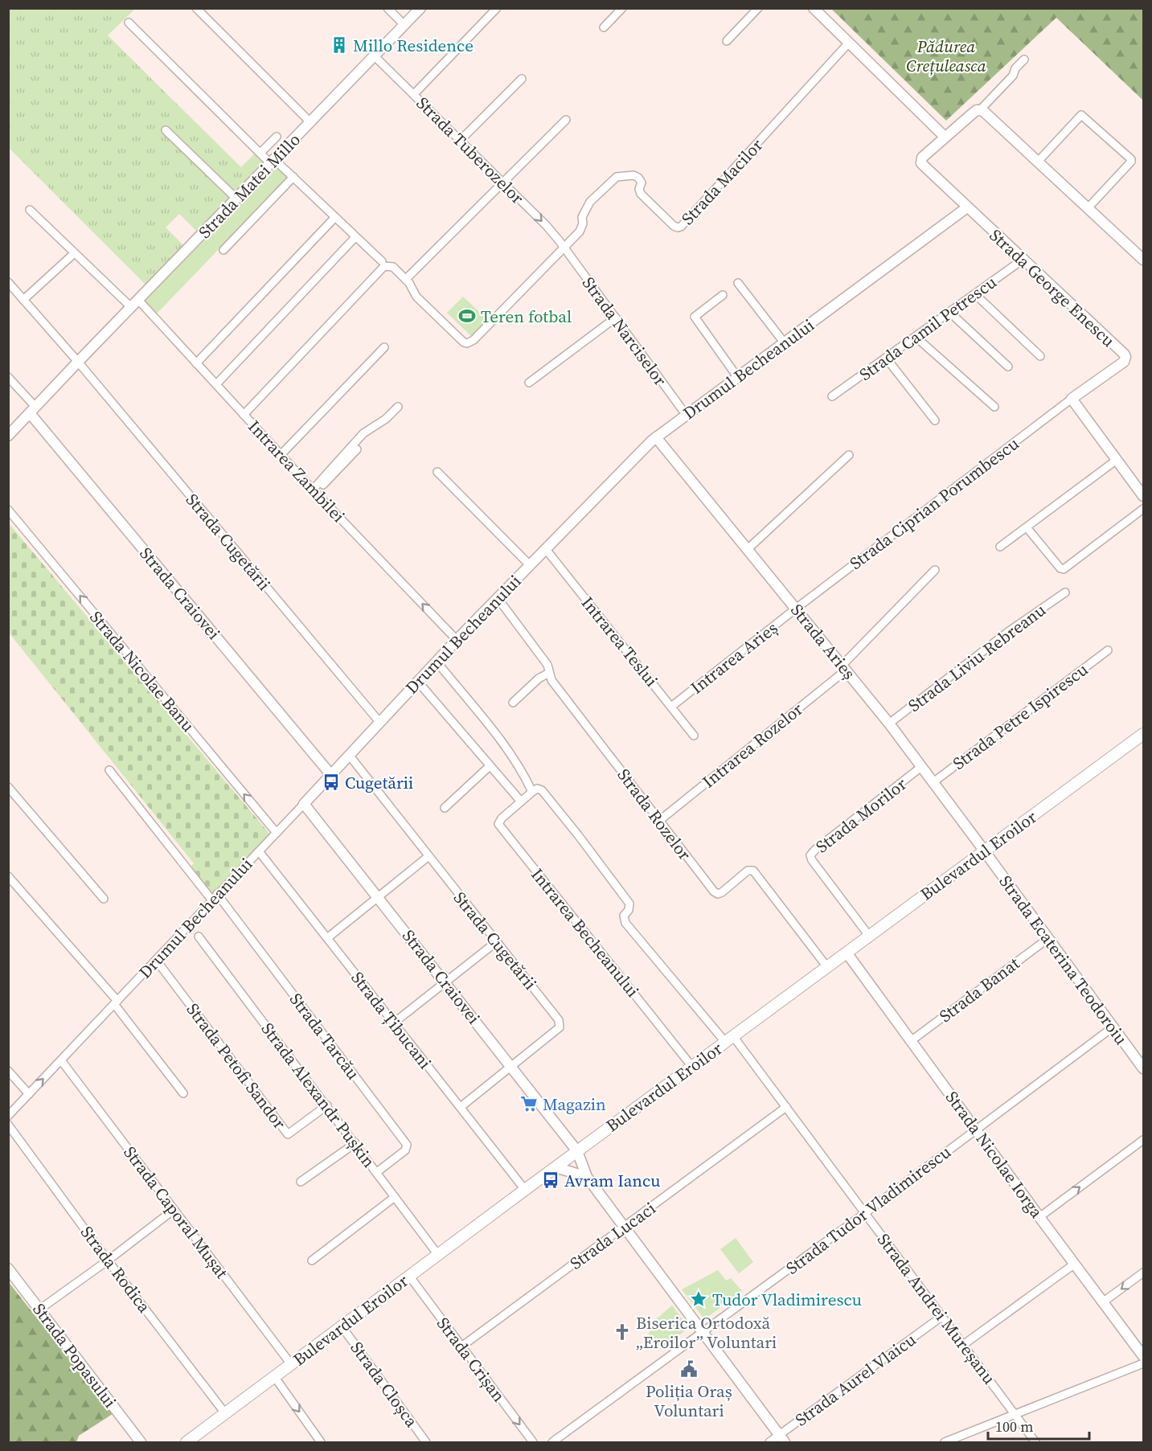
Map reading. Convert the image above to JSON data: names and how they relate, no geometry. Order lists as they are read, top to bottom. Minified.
{"streets":{"main road":["Bulevardul Eroilor"],"street":["Strada Tuberozelor","Strada Macilor","Strada Matei Millo","Strada George Enescu","Strada Camil Petrescu","Strada Narciselor","Drumul Becheanului","Intrarea Zambilei","Strada Ciprian Porumbescu","Strada Cugetării","Strada Craiovei","Intrarea Teslui","Strada Arieș","Intrarea Arieș","Strada Liviu Rebreanu","Strada Nicolae Banu","Strada Petre Ispirescu","Intrarea Rozelor","Strada Rozelor","Strada Morilor","Intrarea Becheanului","Strada Ecaterina Teodoroiu","Strada Banat","Strada Țibucani","Strada Tarcău","Strada Petofi Sandor","Strada Alexandr Pușkin","Strada Nicolae Iorga","Strada Tudor Vladimirescu","Strada Caporal Mușat","Strada Lucaci","Strada Rodica","Strada Andrei Mureșanu","Strada Popasului","Strada Crișan","Strada Aurel Vlaicu","Strada Cloșca"]},"crossings":[["Strada Tuberozelor","Strada Macilor"],["Strada Tuberozelor","Strada Matei Millo"],["Strada Tuberozelor","Strada Narciselor"],["Strada Macilor","Strada Narciselor"],["Strada Matei Millo","Intrarea Zambilei"],["Strada Matei Millo","Strada Cugetării"],["Strada Matei Millo","Strada Craiovei"],["Strada George Enescu","Strada Camil Petrescu"],["Strada George Enescu","Drumul Becheanului"],["Strada George Enescu","Strada Ciprian Porumbescu"],["Strada Narciselor","Drumul Becheanului"],["Drumul Becheanului","Intrarea Zambilei"],["Drumul Becheanului","Strada Cugetării"],["Drumul Becheanului","Strada Craiovei"],["Drumul Becheanului","Intrarea Teslui"],["Drumul Becheanului","Strada Arieș"],["Drumul Becheanului","Strada Nicolae Banu"],["Drumul Becheanului","Strada Rozelor"],["Drumul Becheanului","Strada Țibucani"],["Drumul Becheanului","Strada Tarcău"],["Drumul Becheanului","Strada Petofi Sandor"],["Drumul Becheanului","Strada Caporal Mușat"],["Strada Ciprian Porumbescu","Strada Arieș"],["Strada Ciprian Porumbescu","Intrarea Arieș"],["Strada Cugetării","Strada Craiovei"],["Strada Cugetării","Strada Țibucani"],["Strada Craiovei","Bulevardul Eroilor"],["Strada Craiovei","Strada Tudor Vladimirescu"],["Strada Craiovei","Strada Lucaci"],["Strada Craiovei","Strada Aurel Vlaicu"],["Intrarea Teslui","Intrarea Arieș"],["Strada Arieș","Intrarea Arieș"],["Strada Arieș","Strada Liviu Rebreanu"],["Strada Arieș","Strada Petre Ispirescu"],["Strada Arieș","Intrarea Rozelor"],["Strada Arieș","Strada Morilor"],["Strada Arieș","Bulevardul Eroilor"],["Strada Arieș","Strada Ecaterina Teodoroiu"],["Intrarea Rozelor","Strada Rozelor"],["Strada Rozelor","Bulevardul Eroilor"],["Strada Morilor","Bulevardul Eroilor"],["Bulevardul Eroilor","Intrarea Becheanului"],["Bulevardul Eroilor","Strada Ecaterina Teodoroiu"],["Bulevardul Eroilor","Strada Țibucani"],["Bulevardul Eroilor","Strada Alexandr Pușkin"],["Bulevardul Eroilor","Strada Nicolae Iorga"],["Bulevardul Eroilor","Strada Caporal Mușat"],["Bulevardul Eroilor","Strada Rodica"],["Bulevardul Eroilor","Strada Andrei Mureșanu"],["Bulevardul Eroilor","Strada Crișan"],["Bulevardul Eroilor","Strada Cloșca"],["Intrarea Becheanului","Strada Andrei Mureșanu"],["Strada Ecaterina Teodoroiu","Strada Banat"],["Strada Ecaterina Teodoroiu","Strada Tudor Vladimirescu"],["Strada Banat","Strada Nicolae Iorga"],["Strada Tarcău","Strada Alexandr Pușkin"],["Strada Petofi Sandor","Strada Alexandr Pușkin"],["Strada Nicolae Iorga","Strada Tudor Vladimirescu"],["Strada Tudor Vladimirescu","Strada Andrei Mureșanu"],["Strada Lucaci","Strada Andrei Mureșanu"],["Strada Lucaci","Strada Crișan"],["Strada Andrei Mureșanu","Strada Aurel Vlaicu"]],"one_way":["Strada Nicolae Banu","Strada Crișan"],"parks":["Pădurea Crețuleasca"],"places":{"building":["Millo Residence"],"sports":["Teren fotbal"],"bus stop":["Cugetării","Avram Iancu"],"supermarket":["Magazin"],"place":["Tudor Vladimirescu"],"church":["Biserica Ortodoxă „Eroilor” Voluntari"],"public building":["Poliția Oraș Voluntari"]},"scale_bar":"100 m"}
